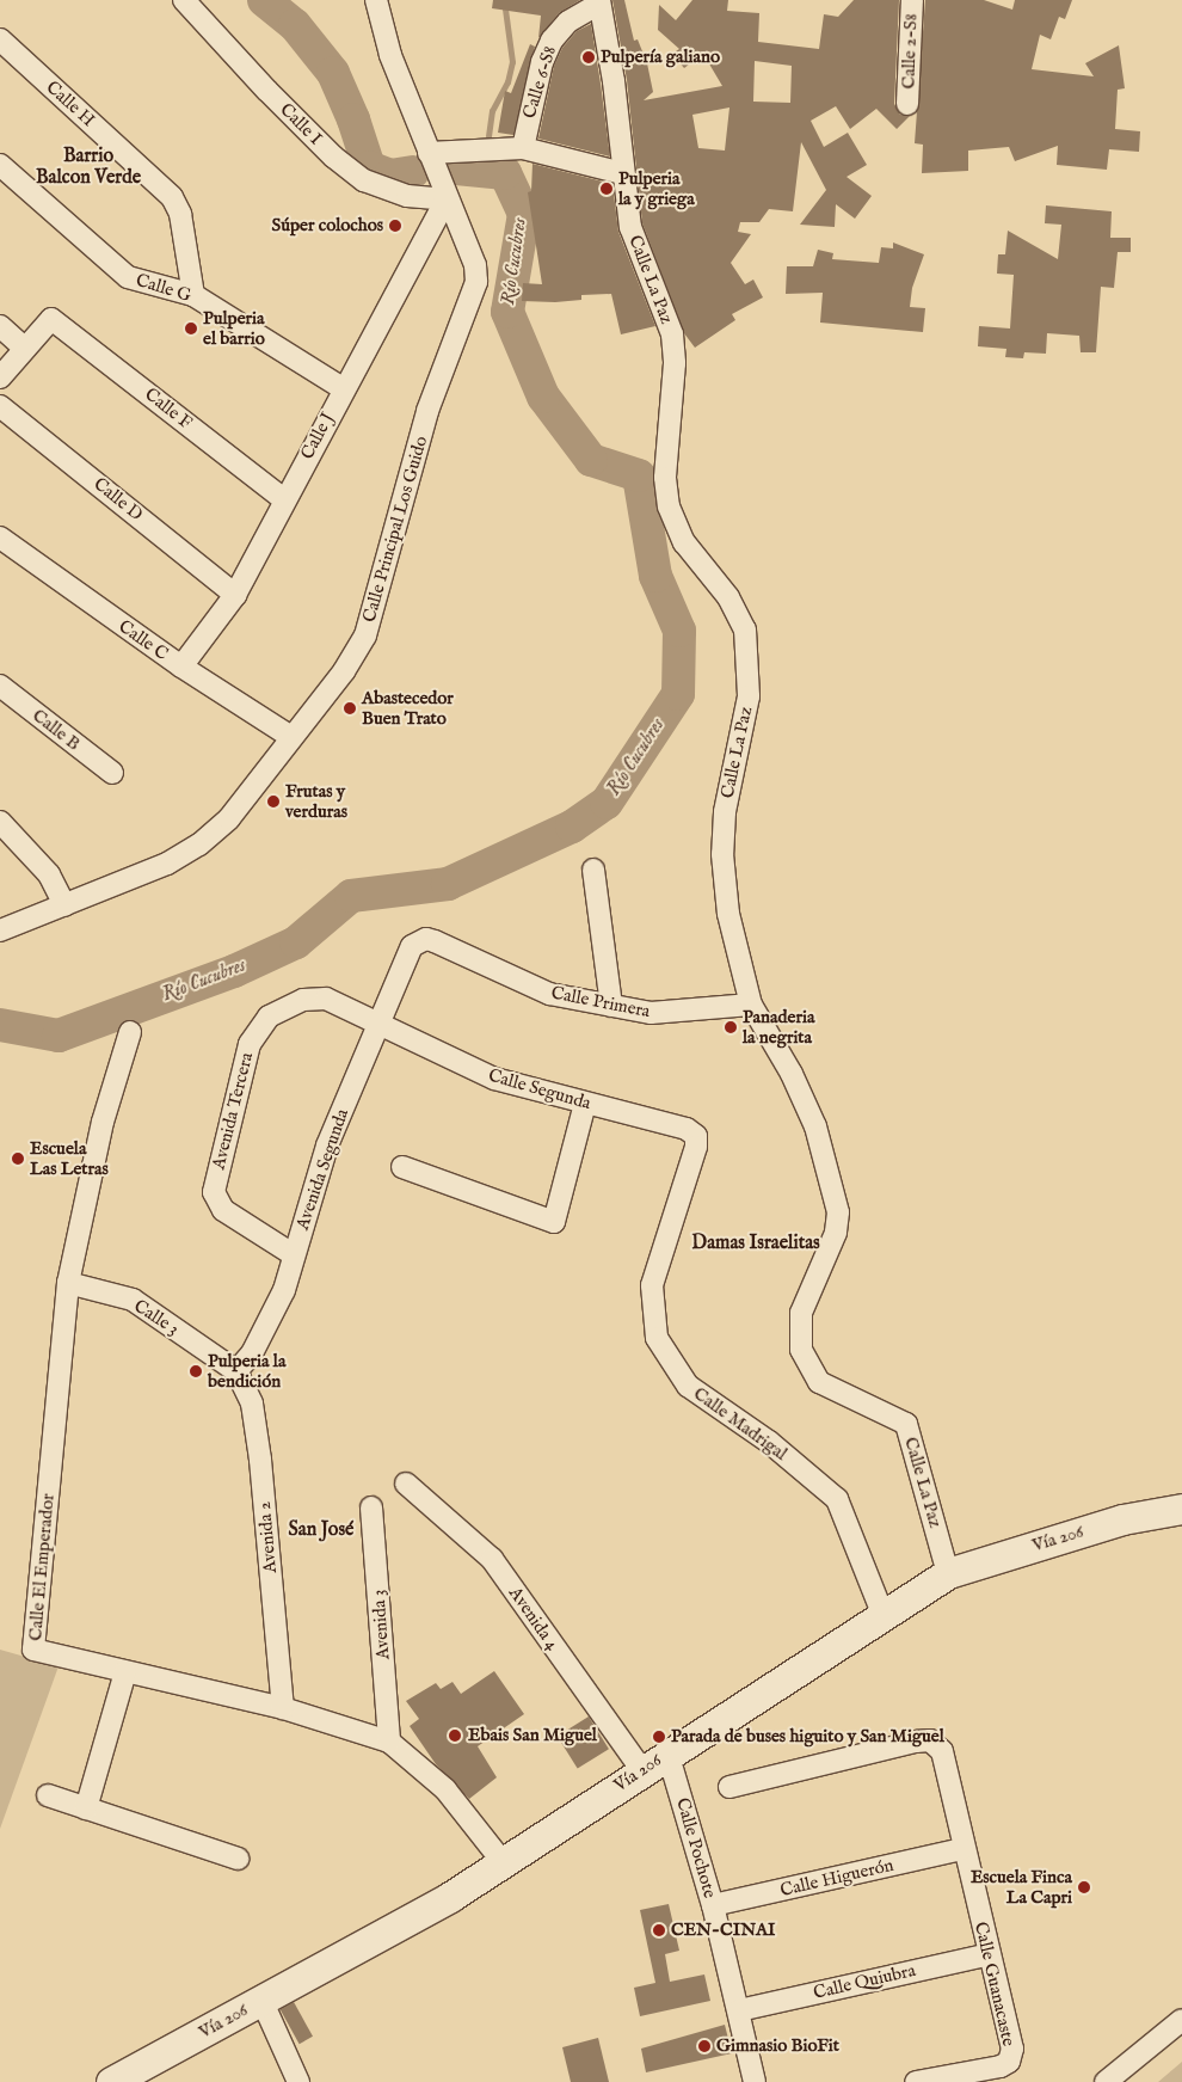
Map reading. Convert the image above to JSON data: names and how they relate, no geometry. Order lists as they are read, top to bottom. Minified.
{"streets":{"main road":["Vía 206"],"street":["Calle 2-S8","Calle 6-S8","Calle H","Calle I","Calle La Paz","Calle G","Calle F","Calle J","Calle D","Calle Principal Los Guido","Calle C","Calle B","Calle Primera","Calle Segunda","Avenida Tercera","Avenida Segunda","Calle 3","Calle Madrigal","Avenida 2","Calle El Emperador","Avenida 4","Avenida 3","Calle Pochote","Calle Higuerón","Calle Quiubra","Calle Guanacaste"]},"crossings":[["Calle 6-S8","Calle La Paz"],["Calle H","Calle G"],["Calle I","Calle J"],["Calle I","Calle Principal Los Guido"],["Calle La Paz","Calle Primera"],["Calle La Paz","Vía 206"],["Calle G","Calle J"],["Calle F","Calle J"],["Calle J","Calle D"],["Calle J","Calle Principal Los Guido"],["Calle J","Calle C"],["Calle Principal Los Guido","Calle C"],["Calle Primera","Avenida Segunda"],["Calle Segunda","Avenida Tercera"],["Calle Segunda","Avenida Segunda"],["Calle Segunda","Calle Madrigal"],["Avenida Tercera","Avenida Segunda"],["Avenida Segunda","Calle 3"],["Avenida Segunda","Avenida 2"],["Calle 3","Avenida 2"],["Calle 3","Calle El Emperador"],["Calle Madrigal","Vía 206"],["Avenida 2","Calle El Emperador"],["Vía 206","Calle El Emperador"],["Vía 206","Avenida 4"],["Vía 206","Calle Pochote"],["Calle El Emperador","Avenida 3"],["Calle Pochote","Calle Higuerón"],["Calle Pochote","Calle Quiubra"],["Calle Higuerón","Calle Guanacaste"],["Calle Quiubra","Calle Guanacaste"]],"districts":["Barrio Balcon Verde","Damas Israelitas","San José"],"water":["Río Cucubres"],"places":["Pulpería galiano","Pulperia la y griega","Súper colochos","Pulperia el barrio","Abastecedor Buen Trato","Frutas y verduras","Panaderia la negrita","Escuela Las Letras","Pulperia la bendición","Ebais San Miguel","Parada de buses higuito y San Miguel","Escuela Finca La Capri","CEN-CINAI","Gimnasio BioFit"]}
